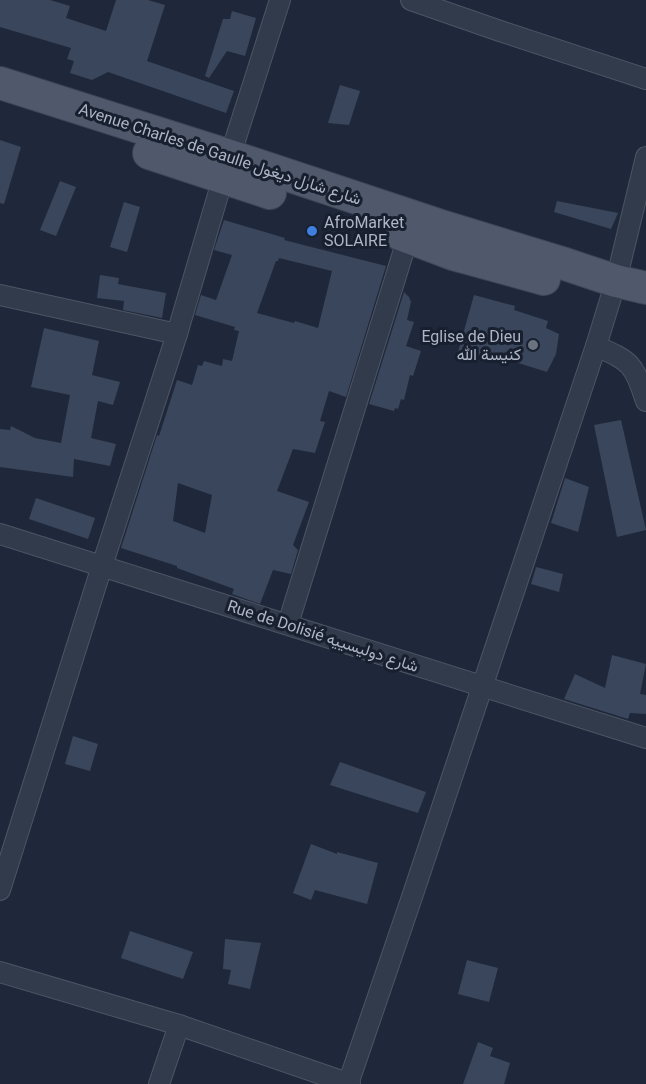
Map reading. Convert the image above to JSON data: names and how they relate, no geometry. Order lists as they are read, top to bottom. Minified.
{"streets":{"main road":["Avenue Charles de Gaulle شارع شارل ديغول"],"street":["Rue de Dolisié شارع دوليسييه"]},"places":["AfroMarket SOLAIRE","Eglise de Dieu كنيسة الله"]}
